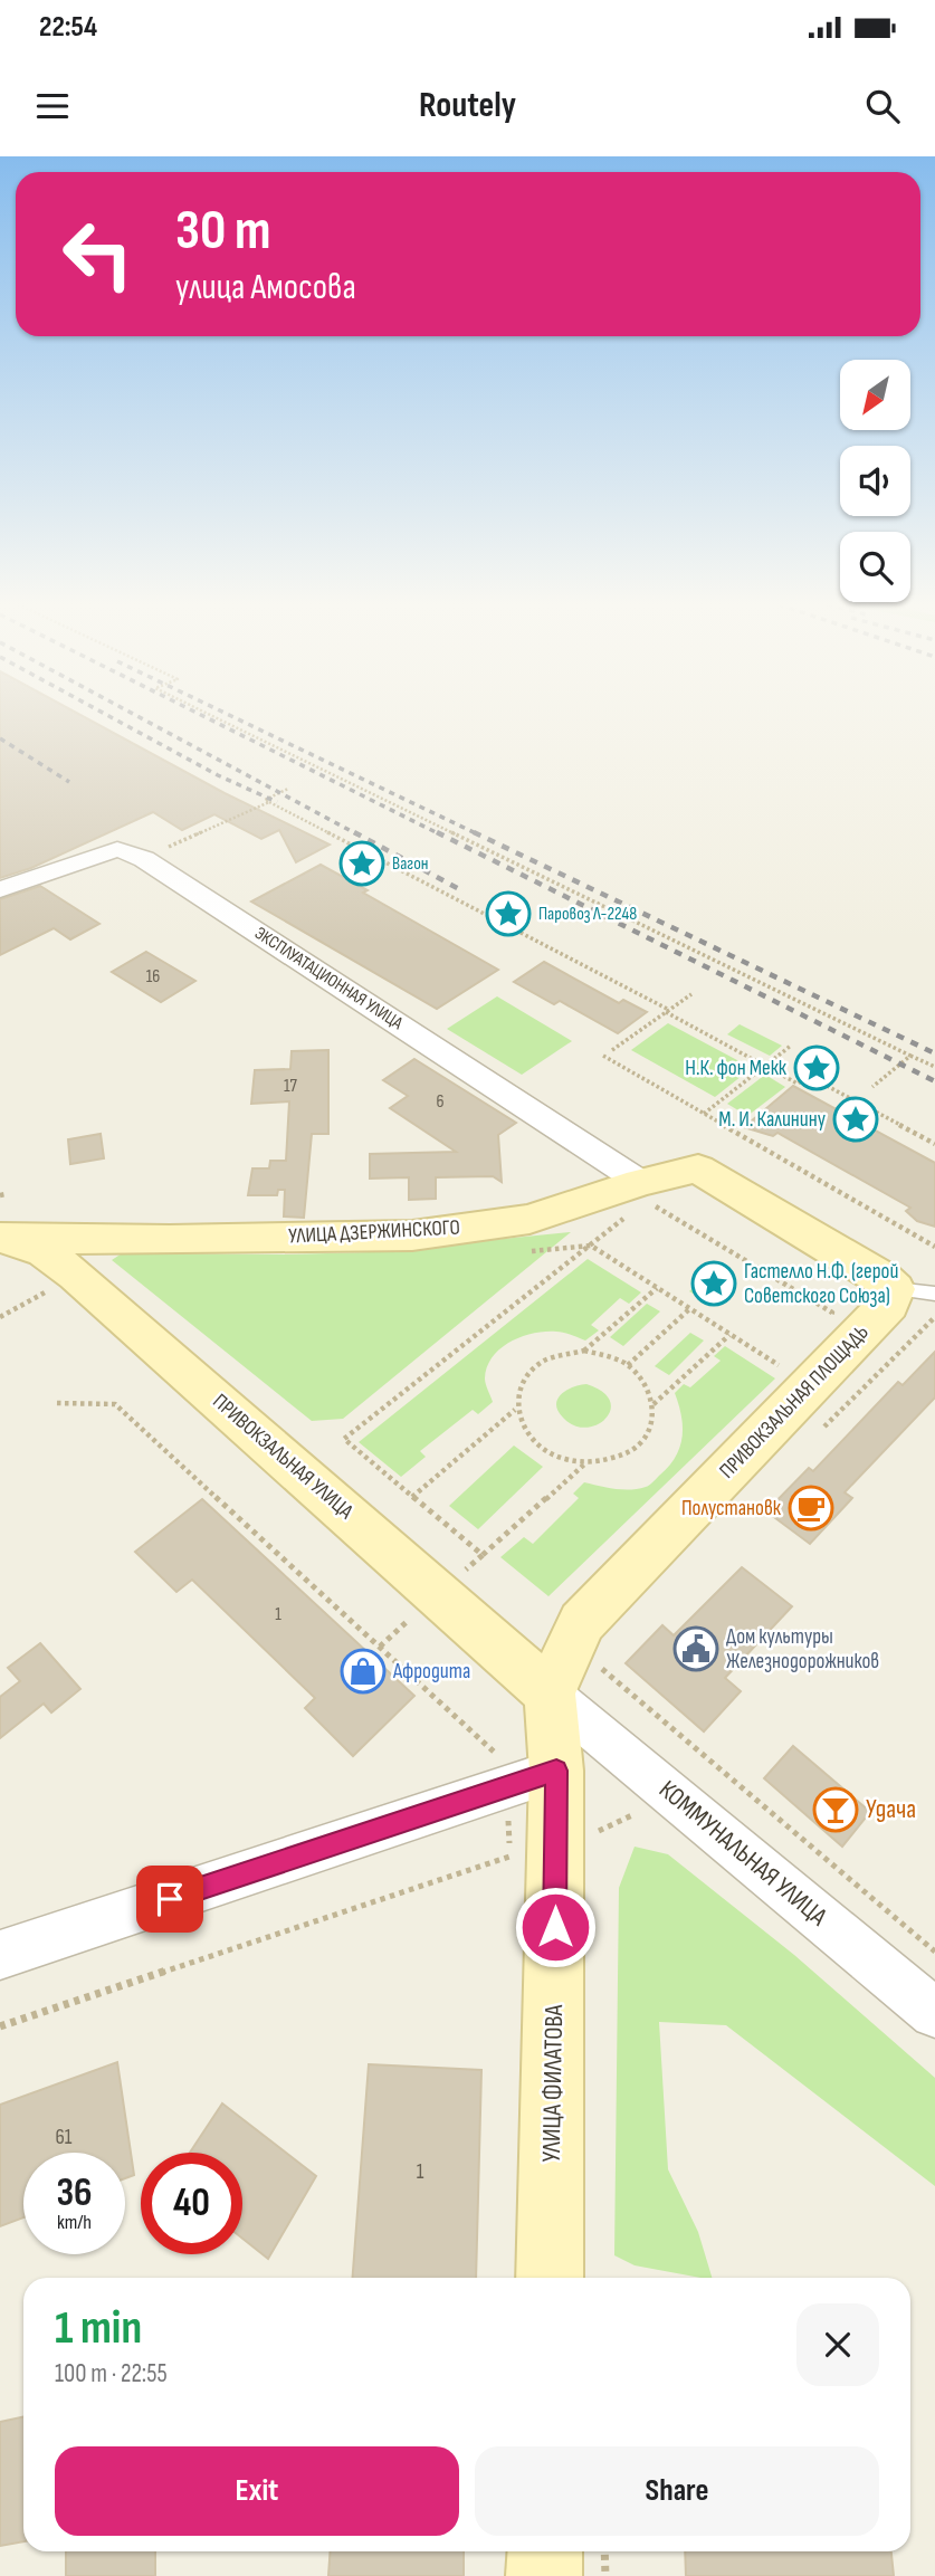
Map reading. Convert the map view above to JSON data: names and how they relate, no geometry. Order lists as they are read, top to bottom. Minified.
{"streets":{"street":["ЭКСПЛУАТАЦИОННАЯ УЛИЦА","УЛИЦА ДЗЕРЖИНСКОГО","ПРИВОКЗАЛЬНАЯ ПЛОЩАДЬ","ПРИВОКЗАЛЬНАЯ УЛИЦА","КОММУНАЛЬНАЯ УЛИЦА","УЛИЦА ФИЛАТОВА"]},"crossings":[["ЭКСПЛУАТАЦИОННАЯ УЛИЦА","УЛИЦА ДЗЕРЖИНСКОГО"],["УЛИЦА ДЗЕРЖИНСКОГО","ПРИВОКЗАЛЬНАЯ ПЛОЩАДЬ"],["УЛИЦА ДЗЕРЖИНСКОГО","ПРИВОКЗАЛЬНАЯ УЛИЦА"],["ПРИВОКЗАЛЬНАЯ ПЛОЩАДЬ","ПРИВОКЗАЛЬНАЯ УЛИЦА"],["ПРИВОКЗАЛЬНАЯ ПЛОЩАДЬ","КОММУНАЛЬНАЯ УЛИЦА"],["ПРИВОКЗАЛЬНАЯ ПЛОЩАДЬ","УЛИЦА ФИЛАТОВА"],["ПРИВОКЗАЛЬНАЯ УЛИЦА","КОММУНАЛЬНАЯ УЛИЦА"],["ПРИВОКЗАЛЬНАЯ УЛИЦА","УЛИЦА ФИЛАТОВА"],["КОММУНАЛЬНАЯ УЛИЦА","УЛИЦА ФИЛАТОВА"]],"places":{"place":["Вагон","Паровоз Л-2248","Н.К. фон Мекк","М. И. Калинину","Гастелло Н.Ф. (герой Советского Союза)"],"cafe":["Полустановк"],"public building":["Дом культуры Железнодорожников"],"shop":["Афродита"],"bar":["Удача"]},"house_numbers":["16","17","6","1","61","1"],"north":"bottom left","page":{"status":"22:54","header":"Routely","turn":["30 m","улица Амосова"],"speed":"36 km/h","limit":"40","heading":["1 min","100 m · 22:55"],"buttons":["Exit","Share"]}}
